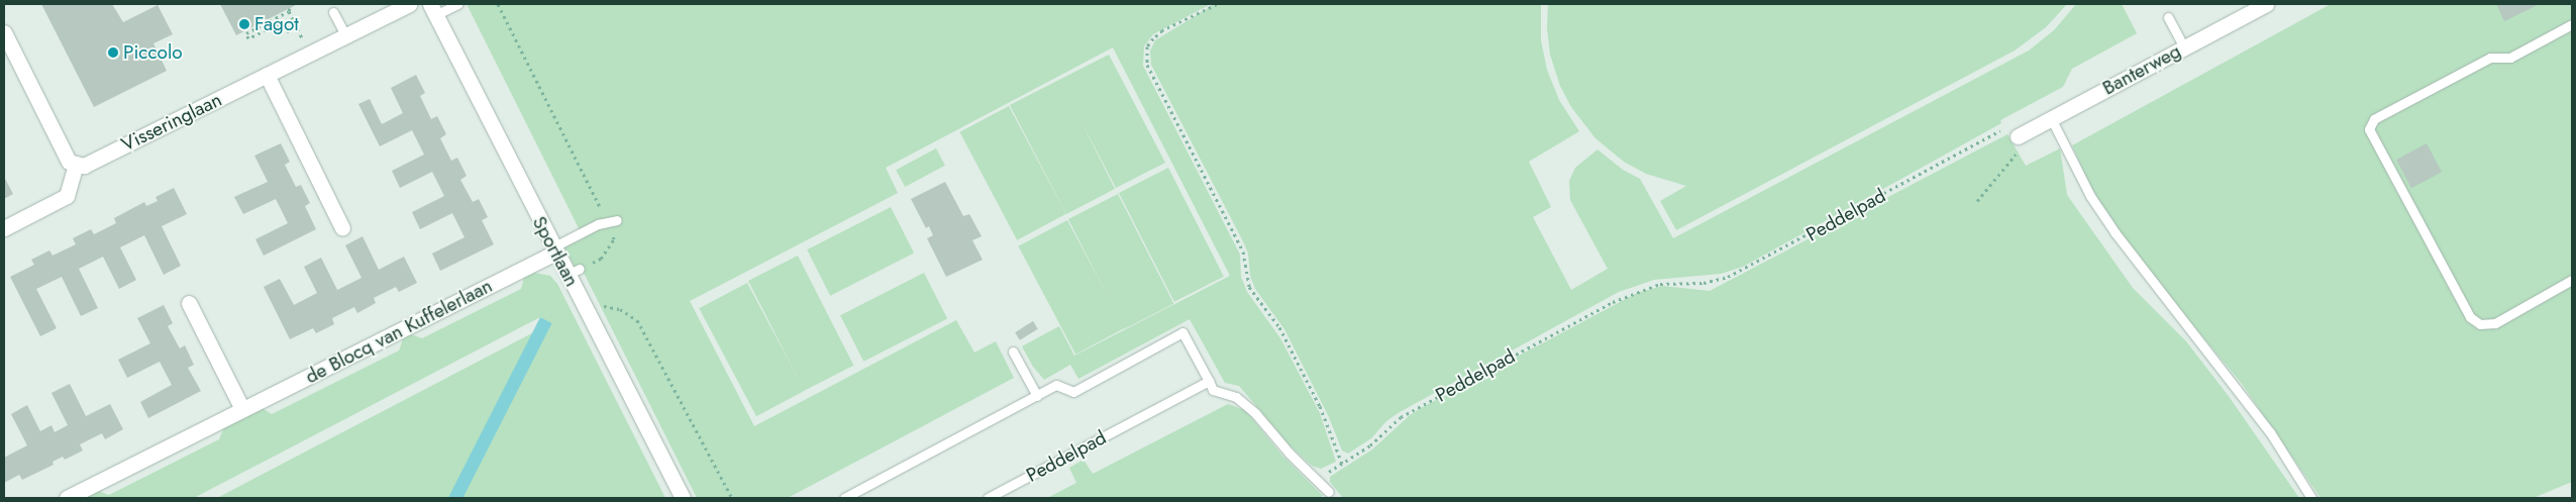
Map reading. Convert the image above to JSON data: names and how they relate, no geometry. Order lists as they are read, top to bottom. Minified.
{"streets":{"street":["Banterweg","Visseringlaan","Sportlaan","de Blocq van Kuffelerlaan"],"lane":["Peddelpad"]},"crossings":[["Sportlaan","de Blocq van Kuffelerlaan"]],"places":["Fagot","Piccolo"]}
